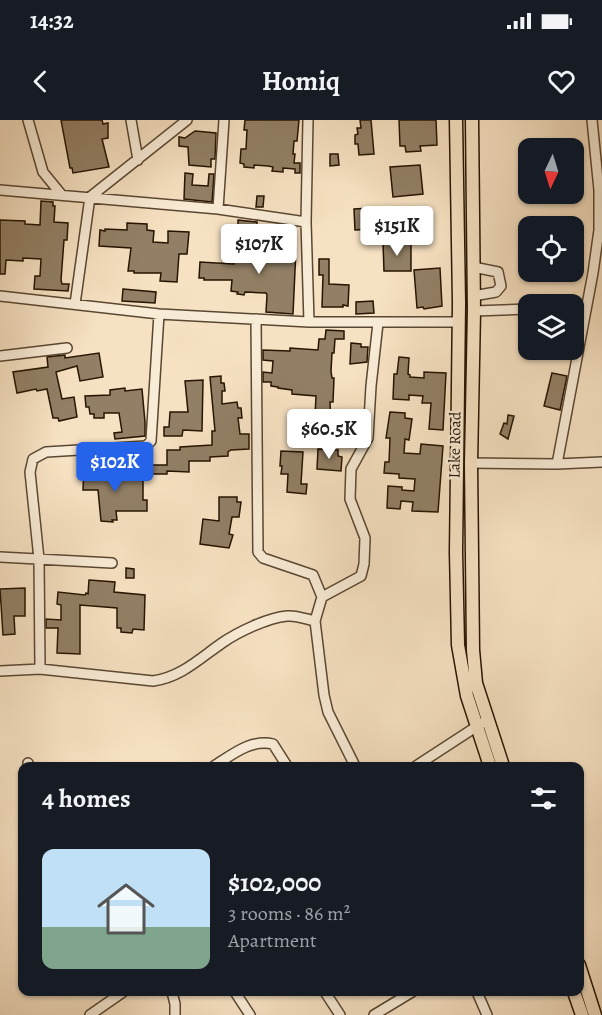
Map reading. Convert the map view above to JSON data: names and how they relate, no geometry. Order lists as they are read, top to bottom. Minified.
{"streets":{"main road":["Lake Road"]},"north":"bottom","page":{"status":"14:32","header":"Homiq","price":["$151K","$107K","$60.5K","$102K"],"heading":"4 homes","list":[{"name":"$102,000","note":"3 rooms · 86 m² · Apartment"}]}}
